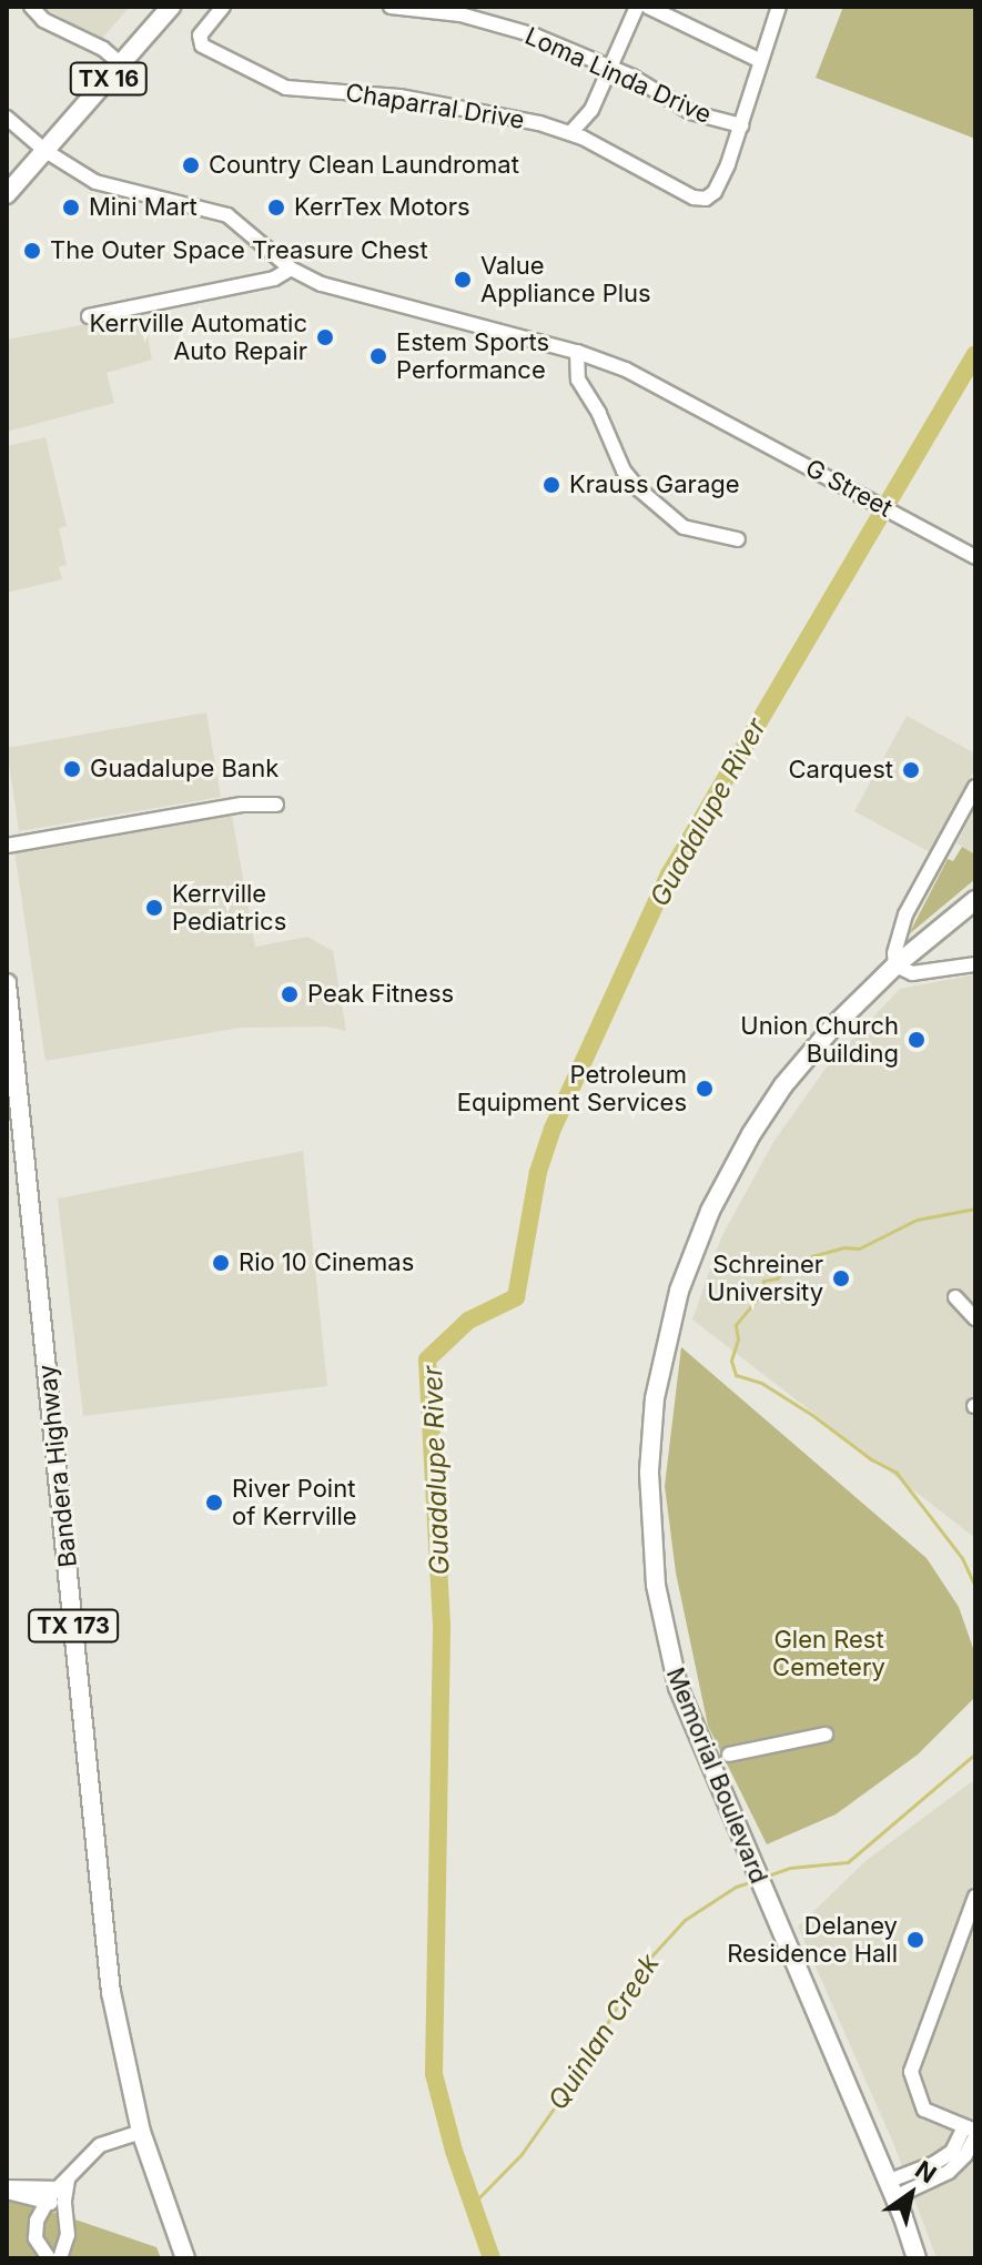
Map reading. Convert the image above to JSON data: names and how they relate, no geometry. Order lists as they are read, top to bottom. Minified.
{"streets":{"main road":["TX 16","Bandera Highway","TX 173","Memorial Boulevard"],"street":["Loma Linda Drive","Chaparral Drive","G Street"]},"crossings":[["Loma Linda Drive","Chaparral Drive"],["TX 16","G Street"]],"water":["Guadalupe River","Quinlan Creek"],"parks":["Glen Rest Cemetery"],"places":["Country Clean Laundromat","Mini Mart","KerrTex Motors","The Outer Space Treasure Chest","Value Appliance Plus","Kerrville Automatic Auto Repair","Estem Sports Performance","Krauss Garage","Guadalupe Bank","Carquest","Kerrville Pediatrics","Peak Fitness","Union Church Building","Petroleum Equipment Services","Rio 10 Cinemas","Schreiner University","River Point of Kerrville","Delaney Residence Hall"],"north":"top right"}
